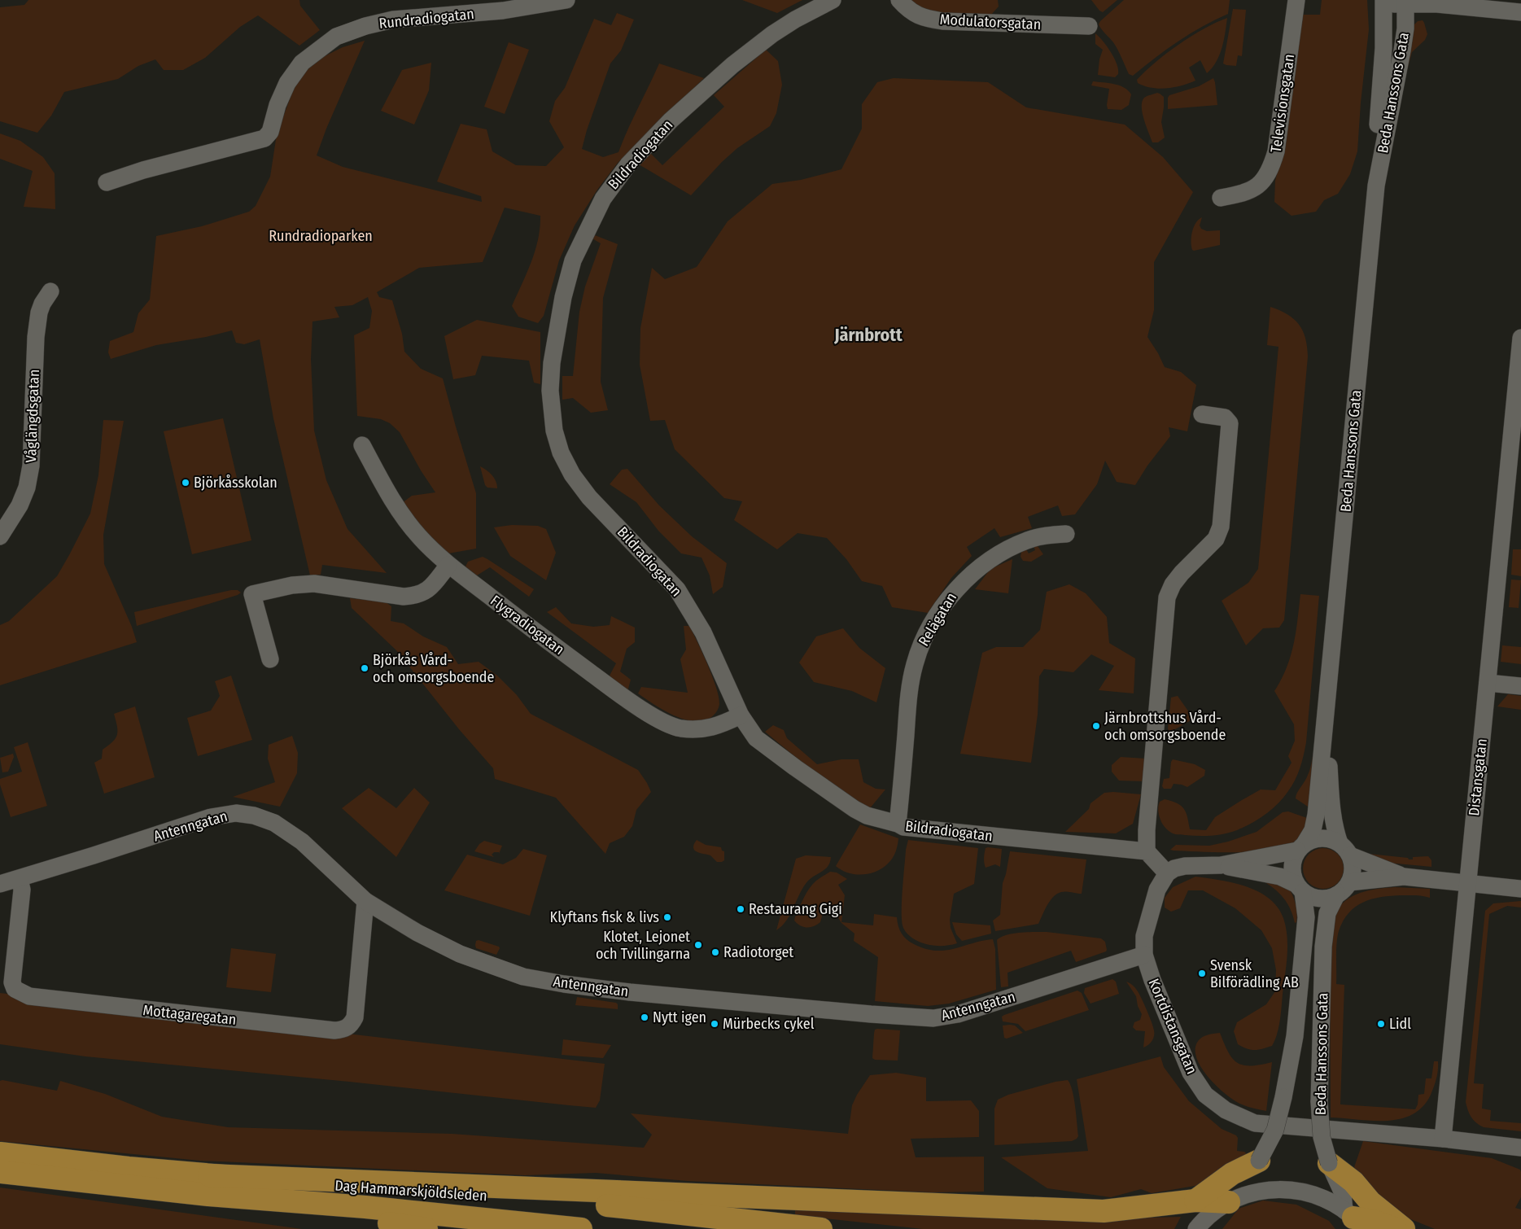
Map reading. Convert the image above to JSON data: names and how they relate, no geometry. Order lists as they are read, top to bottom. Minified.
{"streets":{"main road":["Dag Hammarskjöldsleden"],"street":["Rundradiogatan","Modulatorsgatan","Beda Hanssons Gata","Televisionsgatan","Bildradiogatan","Våglängdsgatan","Relägatan","Flygradiogatan","Distansgatan","Antenngatan","Mottagaregatan","Kortdistansgatan"]},"crossings":[["Bildradiogatan","Relägatan"],["Bildradiogatan","Flygradiogatan"],["Distansgatan","Kortdistansgatan"],["Antenngatan","Mottagaregatan"],["Antenngatan","Kortdistansgatan"]],"districts":["Järnbrott"],"parks":["Rundradioparken"],"places":["Björkåsskolan","Björkås Vård- och omsorgsboende","Järnbrottshus Vård- och omsorgsboende","Restaurang Gigi","Klyftans fisk & livs","Klotet, Lejonet och Tvillingarna","Radiotorget","Svensk Bilförädling AB","Nytt igen","Mürbecks cykel","Lidl"]}
